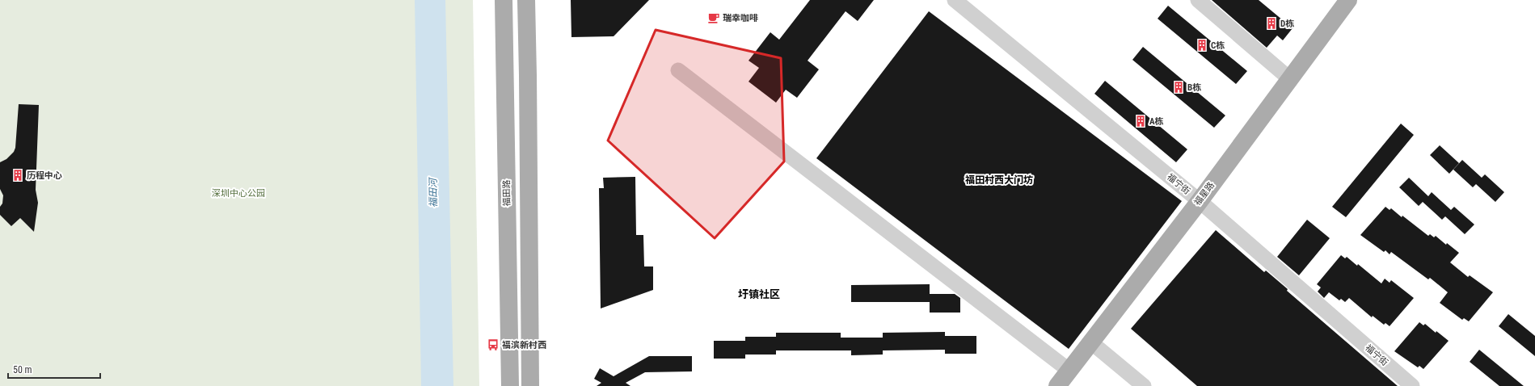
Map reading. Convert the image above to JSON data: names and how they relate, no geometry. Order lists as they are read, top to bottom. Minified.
{"streets":{"main road":["福田路","福星路"],"street":["福宁街"]},"crossings":[["福宁街","福星路"]],"districts":["福田村西大门坊","圩镇社区"],"water":["福田河"],"parks":["深圳中心公园"],"places":{"cafe":["瑞幸咖啡"],"building":["D栋","C栋","B栋","A栋","历程中心"],"bus stop":["福滨新村西"]},"scale_bar":"50 m"}
